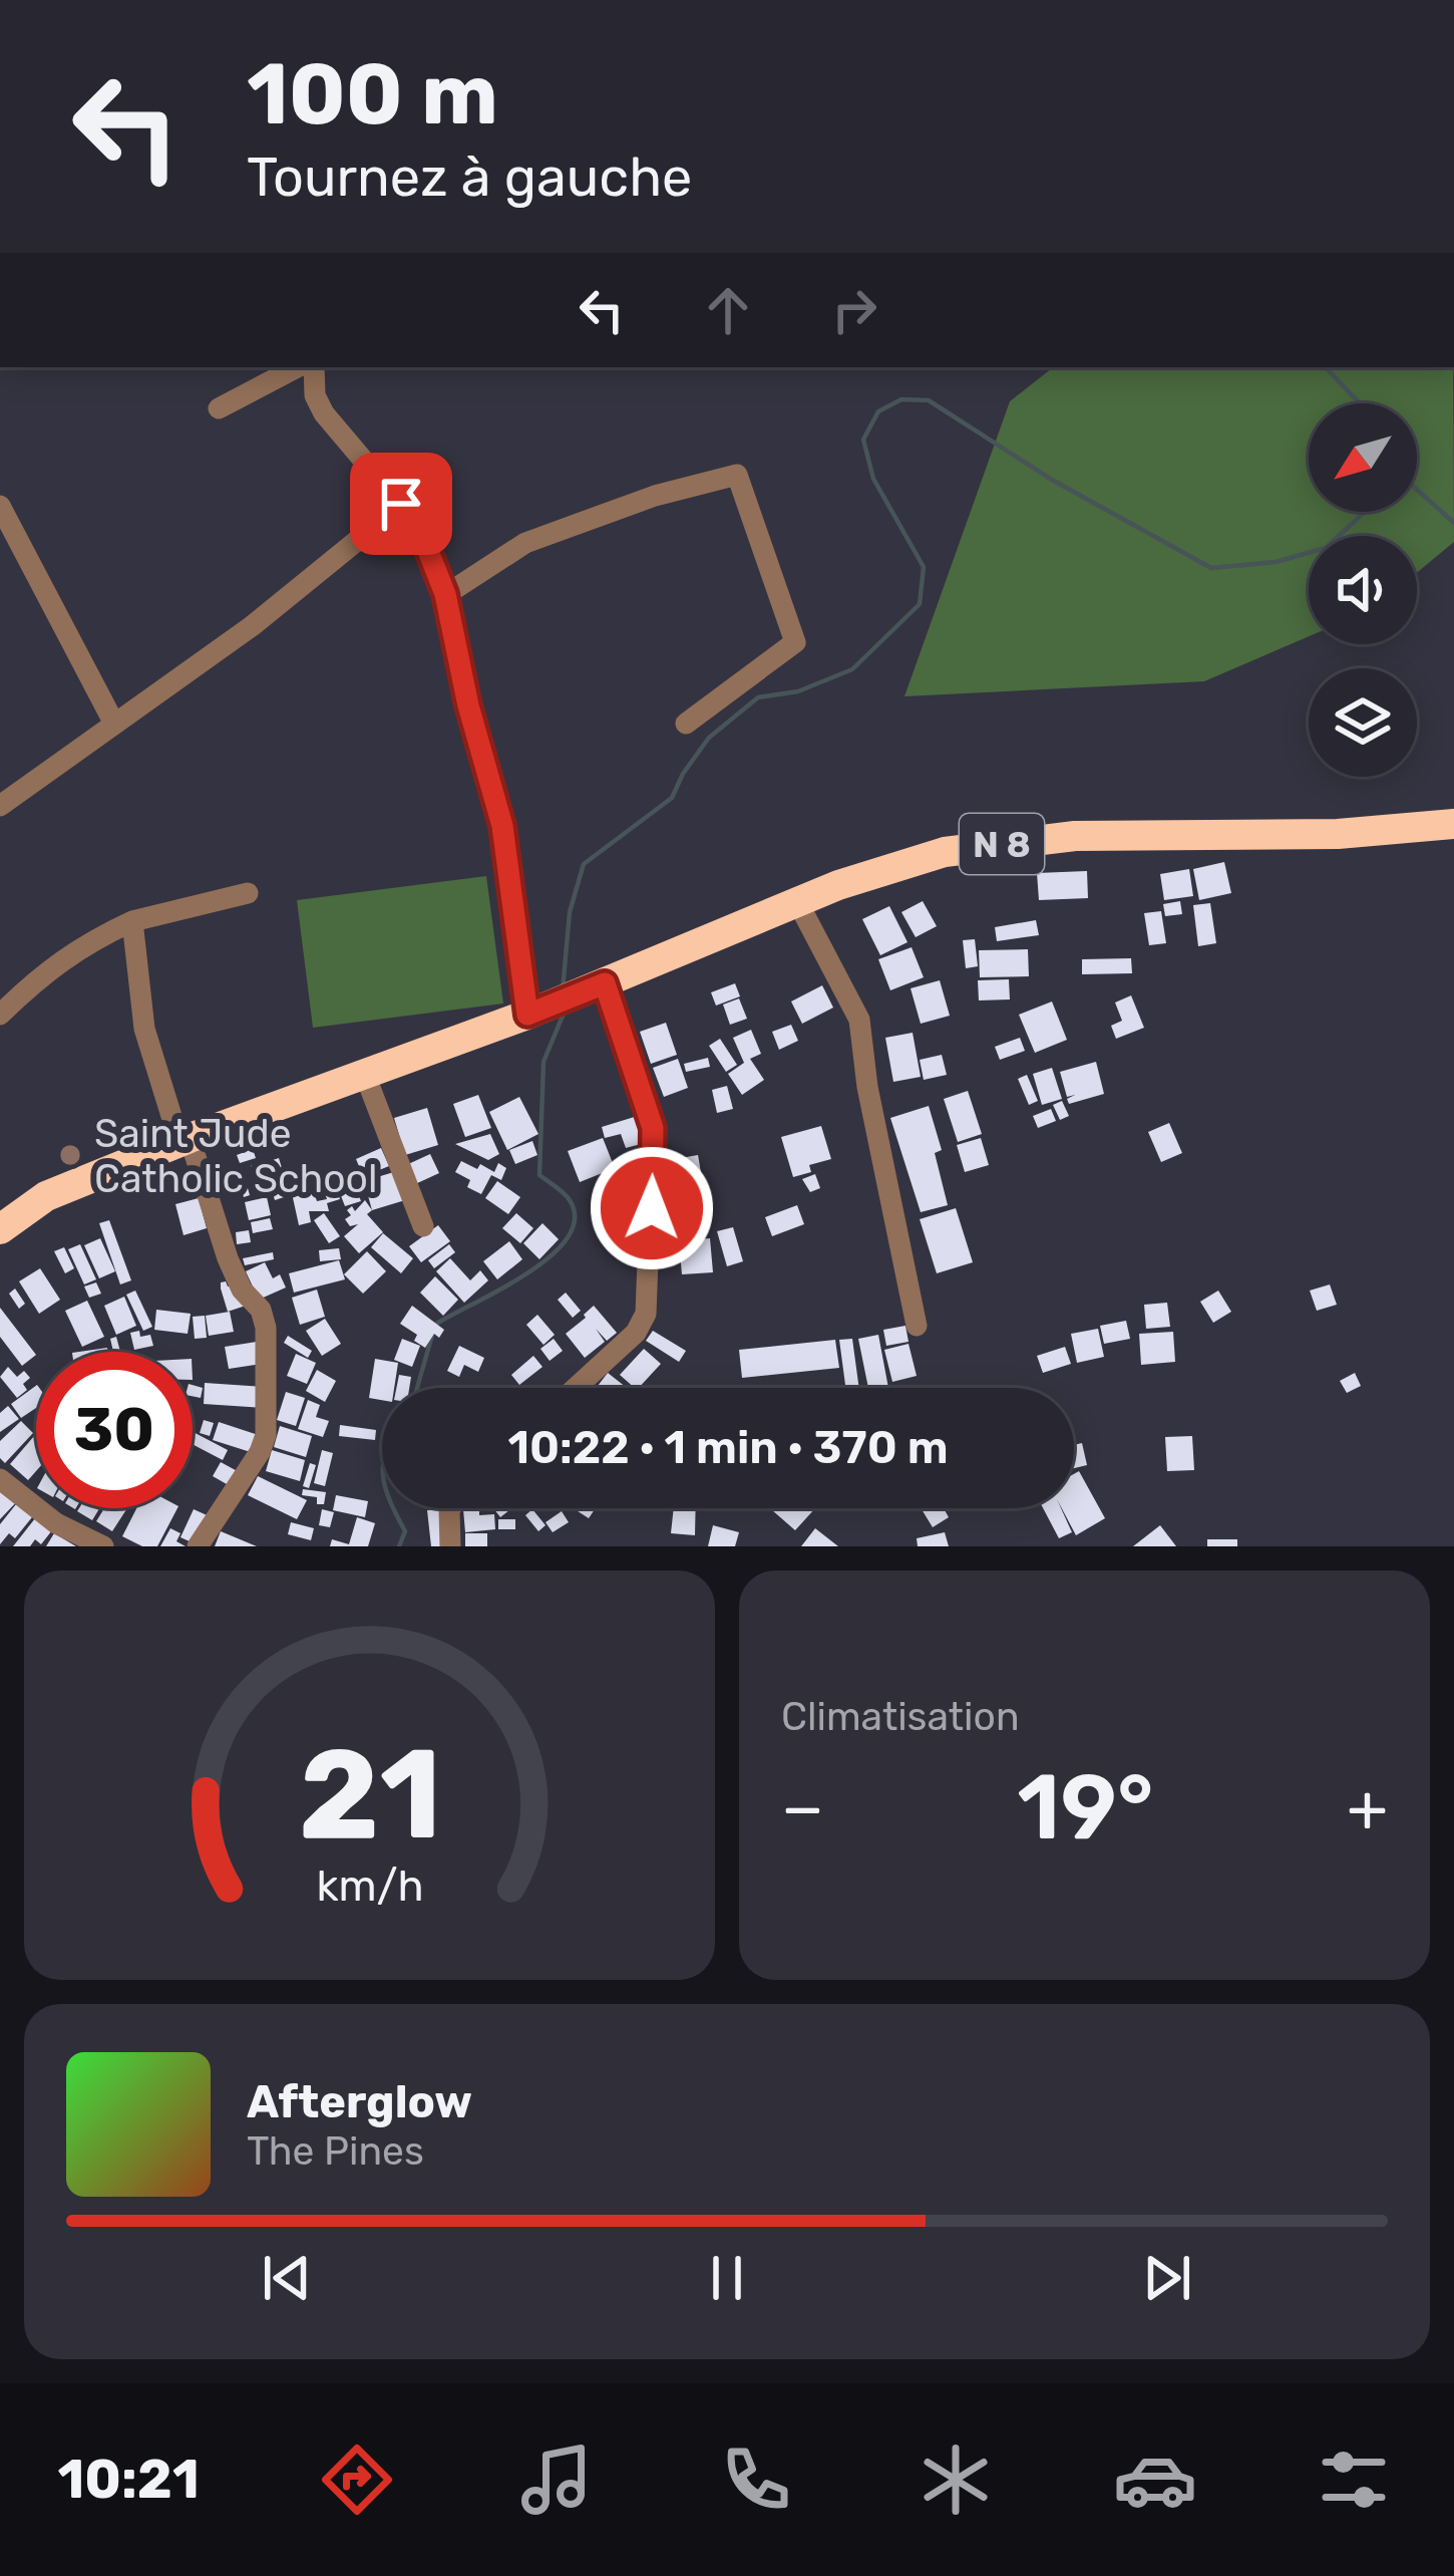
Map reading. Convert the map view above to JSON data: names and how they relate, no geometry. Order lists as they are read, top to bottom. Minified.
{"streets":{"highway":["N 8"]},"places":["Saint Jude Catholic School"],"north":"bottom left","page":{"turn":["100 m","Tournez à gauche"],"limit":"30","trip":"10:22 · 1 min · 370 m","tile":"Climatisation","heat":["−","19°","+"],"song":["Afterglow","The Pines"],"tabs":"10:21","gauge":["21","km/h"]}}
